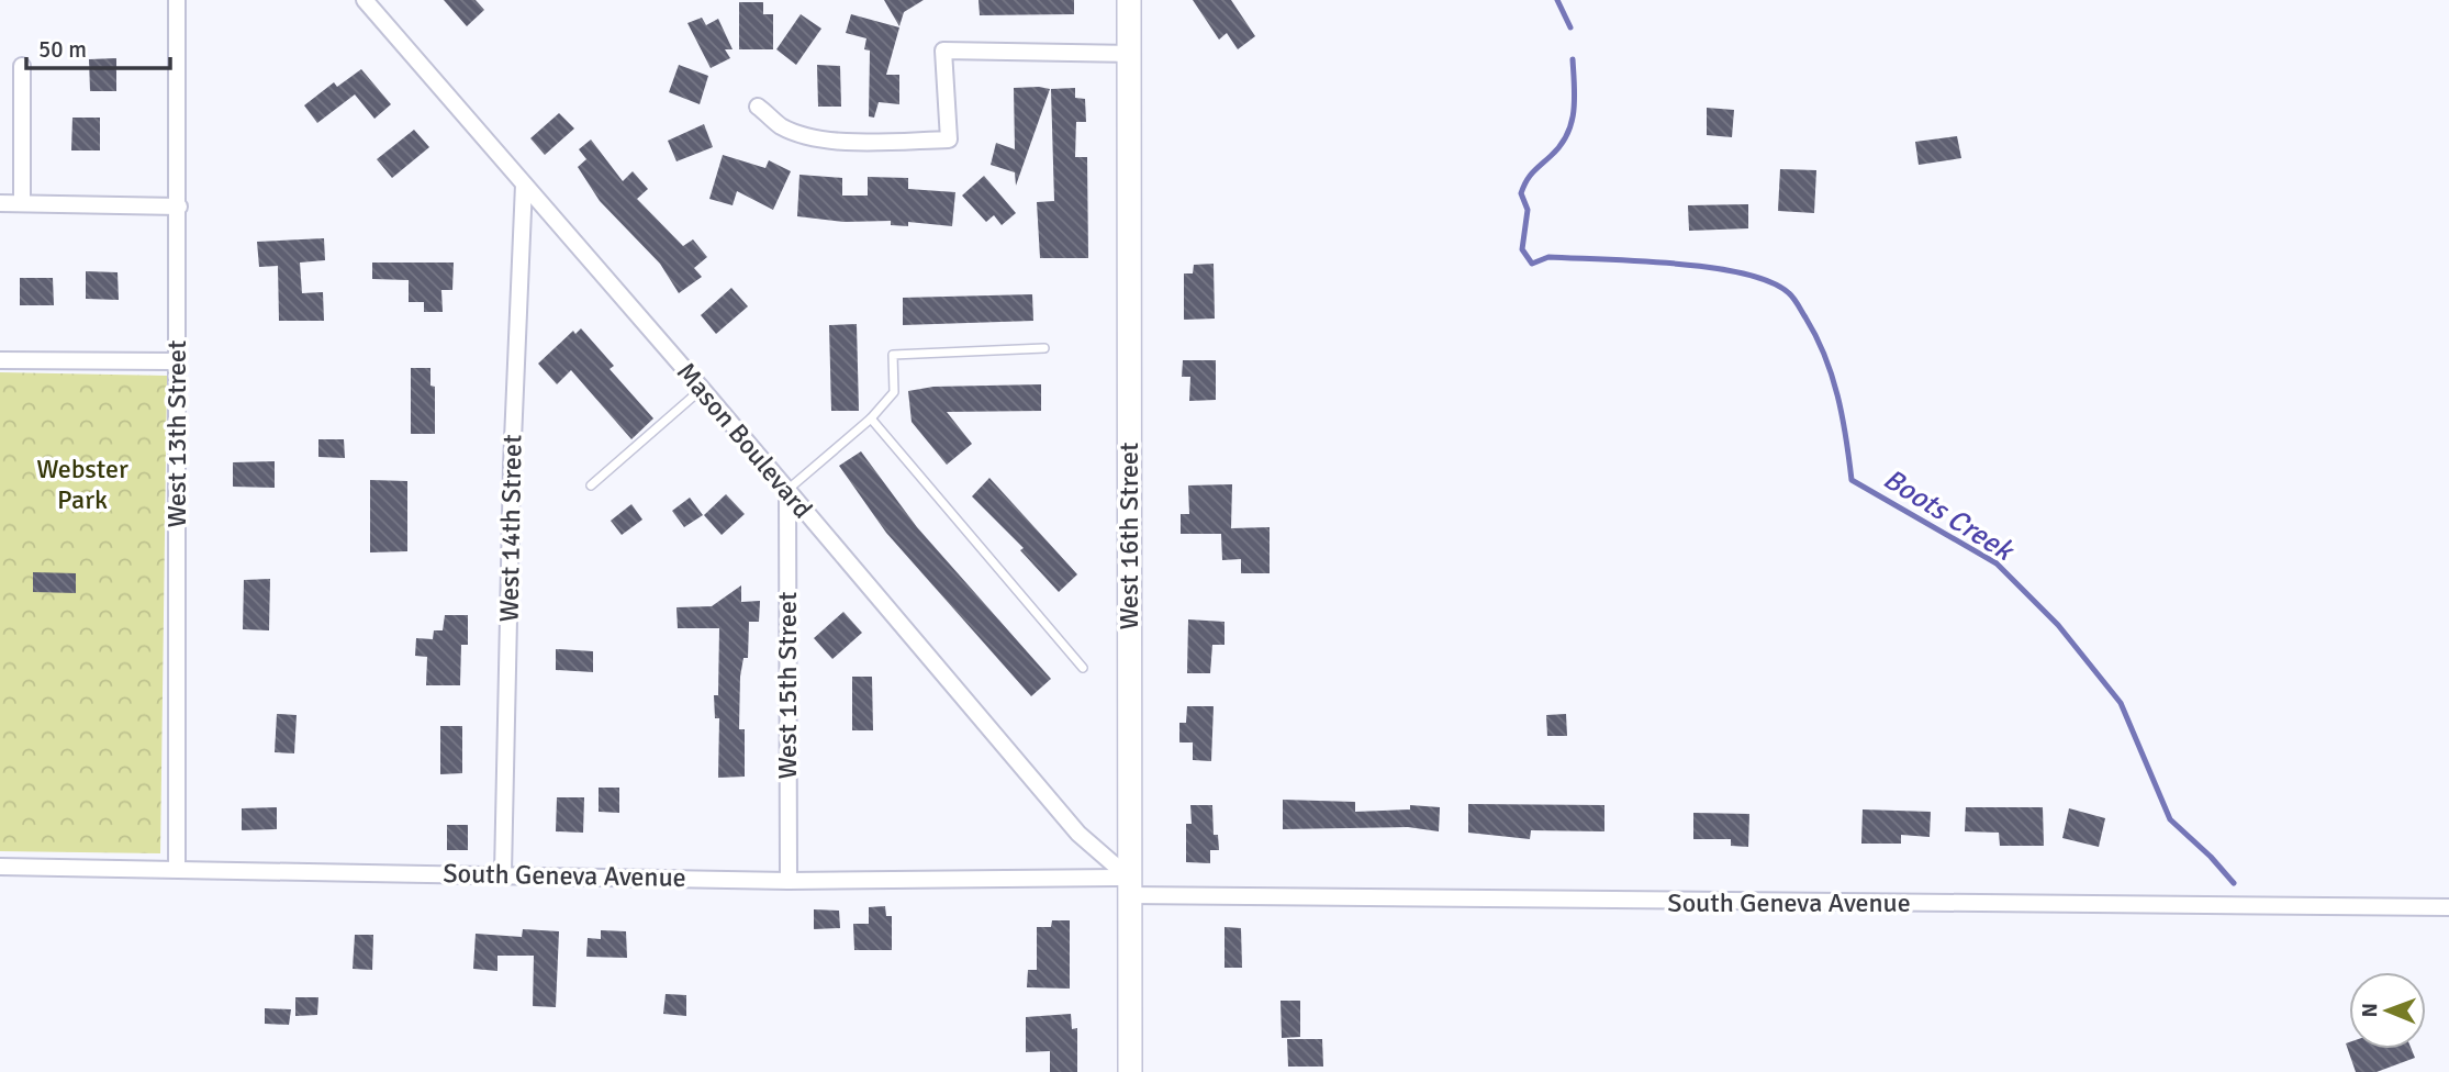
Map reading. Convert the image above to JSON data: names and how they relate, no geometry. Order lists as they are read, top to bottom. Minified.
{"streets":{"street":["West 13th Street","Mason Boulevard","West 14th Street","West 16th Street","West 15th Street","South Geneva Avenue"]},"crossings":[["West 13th Street","South Geneva Avenue"],["Mason Boulevard","West 14th Street"],["Mason Boulevard","West 16th Street"],["Mason Boulevard","West 15th Street"],["Mason Boulevard","South Geneva Avenue"],["West 14th Street","South Geneva Avenue"],["West 16th Street","South Geneva Avenue"],["West 15th Street","South Geneva Avenue"]],"water":["Boots Creek"],"parks":["Webster Park"],"scale_bar":"50 m","north":"left"}
